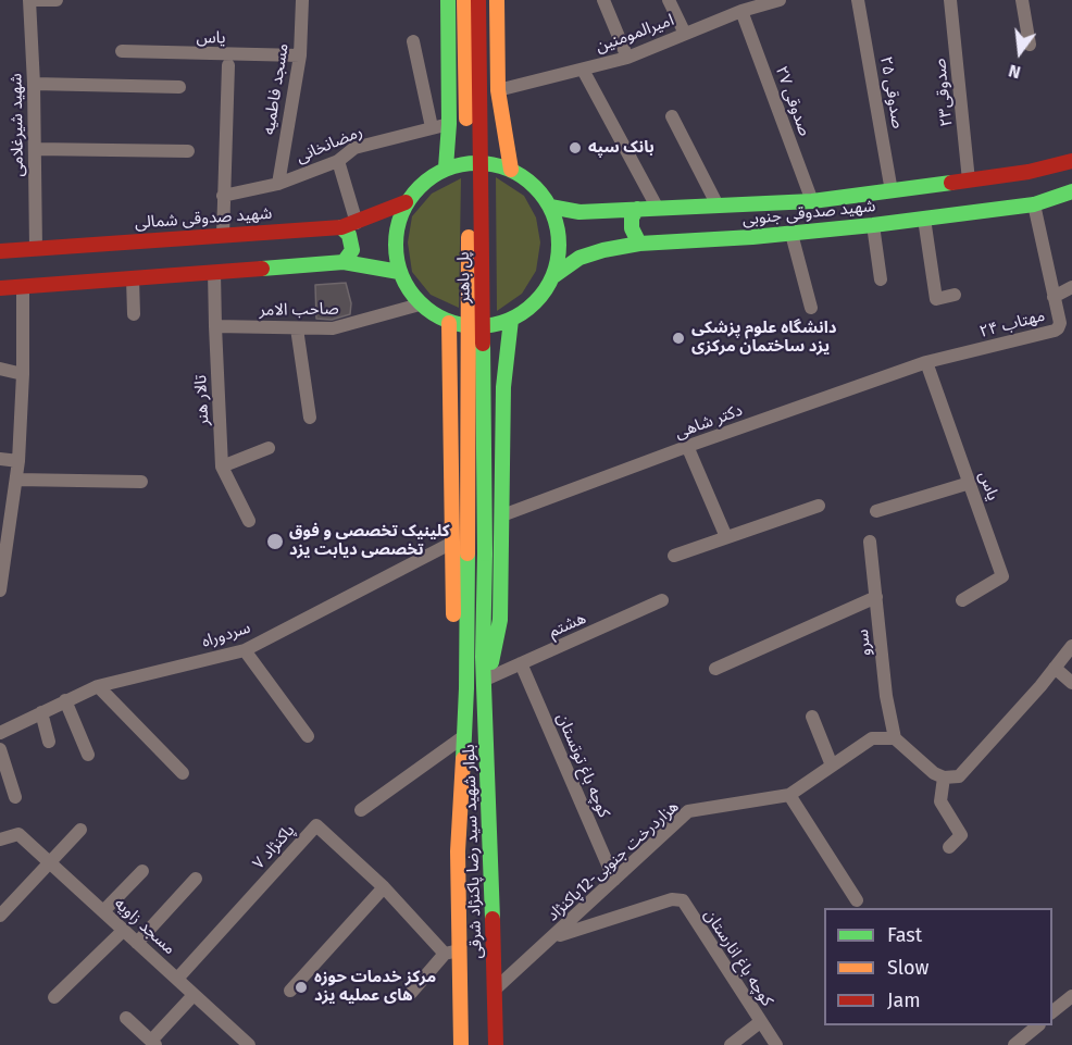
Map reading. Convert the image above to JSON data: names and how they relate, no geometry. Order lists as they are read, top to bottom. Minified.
{"streets":{"main road":["شهید صدوقی جنوبی","شهید صدوقی شمالی","پل باهنر","بلوار شهید سید رضا پاکنژاد شرقی"],"street":["امیرالمومنین","یاس","مسجد فاطمیه","صدوقی ۲۵","صدوقی۲۳","صدوقی ۲۷","شهید شیرغلامی","رمضانخانی","صاحب الامر","مهتاب ۲۴","تالار هنر","دکتر شاهی","هشتم","سردوراه","سرو","کوچه باغ توتستان","پاکنژاد ۷","هزاردرخت جنوبی-12پاکنژاد","مسجد زاویه","کوچه باغ انارستان"]},"crossings":[["امیرالمومنین","صدوقی ۲۷"],["یاس","مسجد فاطمیه"],["یاس","مهتاب ۲۴"],["یاس","دکتر شاهی"],["مسجد فاطمیه","رمضانخانی"],["صدوقی ۲۵","شهید صدوقی جنوبی"],["صدوقی۲۳","شهید صدوقی جنوبی"],["صدوقی ۲۷","شهید صدوقی جنوبی"],["شهید شیرغلامی","شهید صدوقی شمالی"],["شهید صدوقی جنوبی","شهید صدوقی شمالی"],["شهید صدوقی جنوبی","صاحب الامر"],["شهید صدوقی جنوبی","مهتاب ۲۴"],["شهید صدوقی شمالی","صاحب الامر"],["پل باهنر","بلوار شهید سید رضا پاکنژاد شرقی"],["صاحب الامر","تالار هنر"],["مهتاب ۲۴","دکتر شاهی"],["هشتم","کوچه باغ توتستان"],["هشتم","بلوار شهید سید رضا پاکنژاد شرقی"],["سرو","هزاردرخت جنوبی-12پاکنژاد"],["کوچه باغ توتستان","هزاردرخت جنوبی-12پاکنژاد"],["پاکنژاد ۷","بلوار شهید سید رضا پاکنژاد شرقی"],["پاکنژاد ۷","مسجد زاویه"],["بلوار شهید سید رضا پاکنژاد شرقی","هزاردرخت جنوبی-12پاکنژاد"],["هزاردرخت جنوبی-12پاکنژاد","کوچه باغ انارستان"]],"places":["بانک سپه","دانشگاه علوم پزشکی یزد ساختمان مرکزی","کلینیک تخصصی و فوق تخصصی دیابت یزد","مرکز خدمات حوزه های عملیه یزد"],"legend":["Fast","Slow","Jam"],"north":"bottom"}
